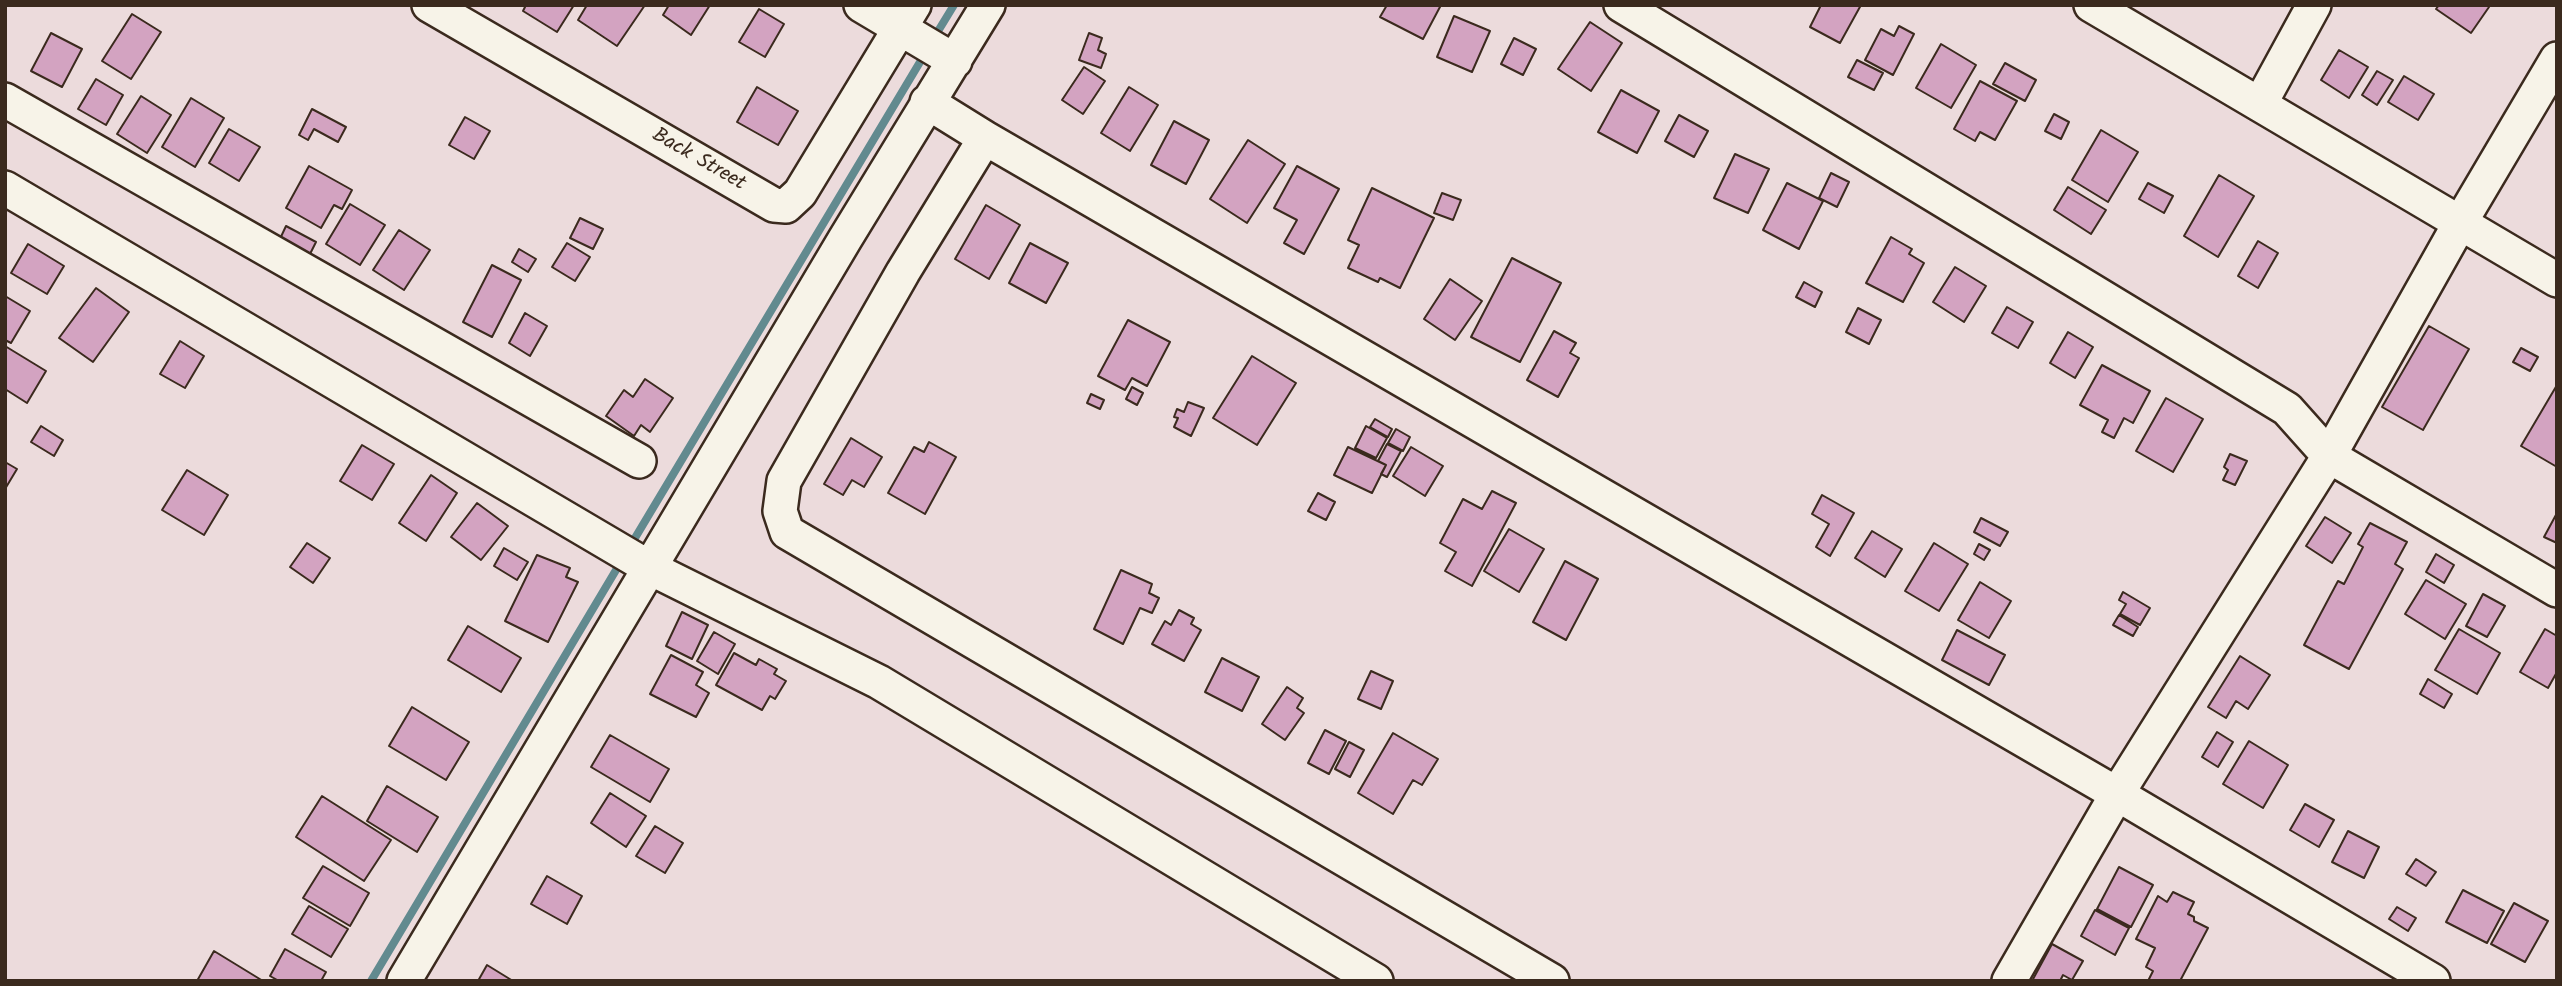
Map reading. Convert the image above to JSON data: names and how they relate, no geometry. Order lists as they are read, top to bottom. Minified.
{"streets":{"street":["Back Street"]}}
